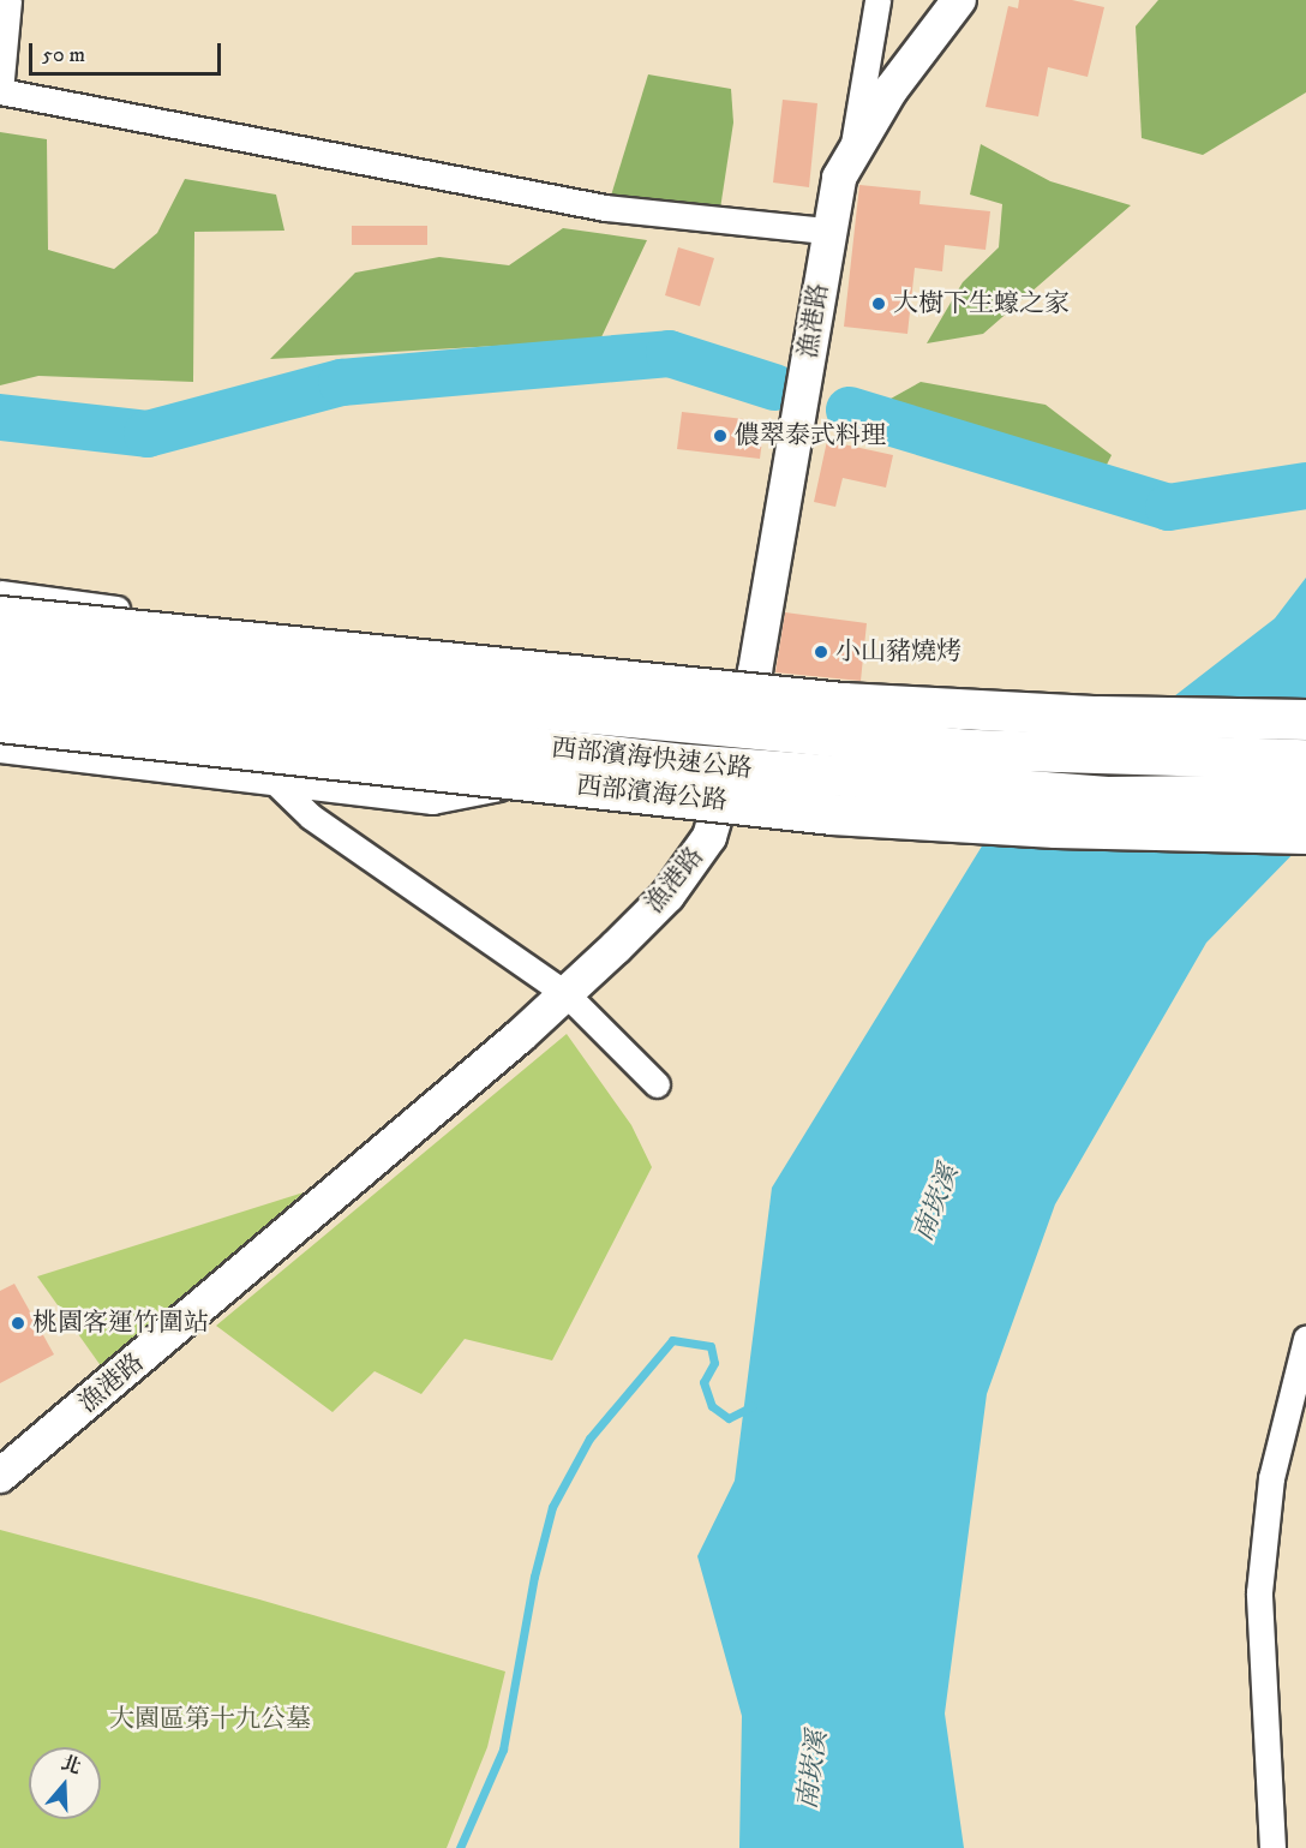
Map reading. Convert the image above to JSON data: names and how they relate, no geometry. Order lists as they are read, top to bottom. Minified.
{"streets":{"main road":["西部濱海快速公路","西部濱海公路"],"street":["漁港路"]},"water":["南崁溪"],"parks":["大園區第十九公墓"],"places":["大樹下生蠔之家","儂翠泰式料理","小山豬燒烤","桃園客運竹圍站"],"scale_bar":"50 m","north":"top"}
